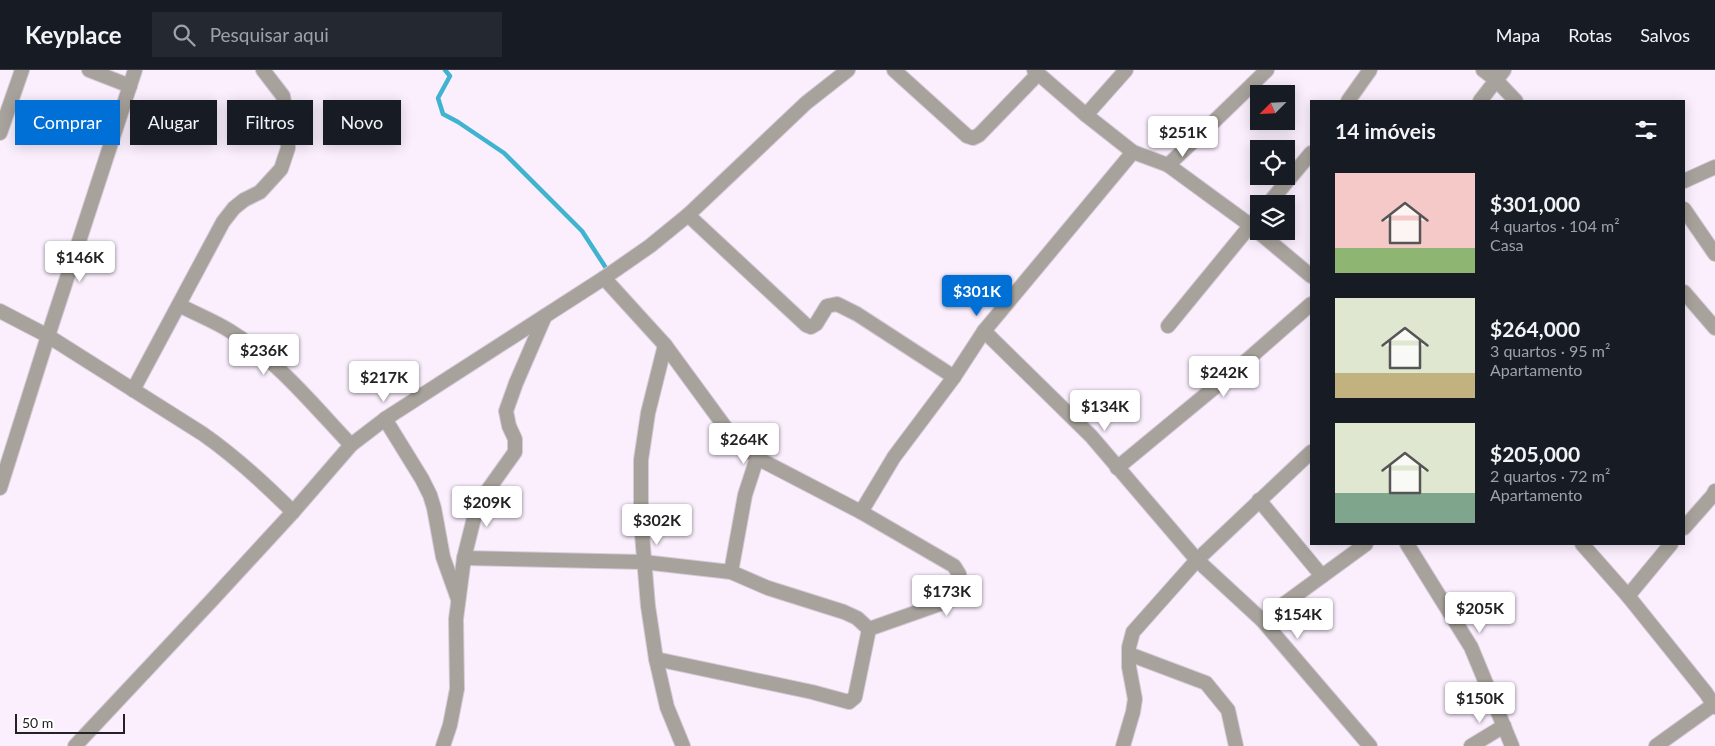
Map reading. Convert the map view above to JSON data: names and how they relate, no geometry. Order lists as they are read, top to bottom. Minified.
{"scale_bar":"50 m","north":"bottom left","page":{"header":"Keyplace","search":"Pesquisar aqui","nav":["Mapa","Rotas","Salvos"],"chip":["Comprar","Alugar","Filtros","Novo"],"heading":"14 imóveis","price":["$251K","$146K","$301K","$236K","$242K","$217K","$134K","$264K","$209K","$302K","$173K","$205K","$154K","$150K"],"list":[{"name":"$301,000","note":"4 quartos · 104 m² · Casa"},{"name":"$264,000","note":"3 quartos · 95 m² · Apartamento"},{"name":"$205,000","note":"2 quartos · 72 m² · Apartamento"}],"scale":"50 m"}}
